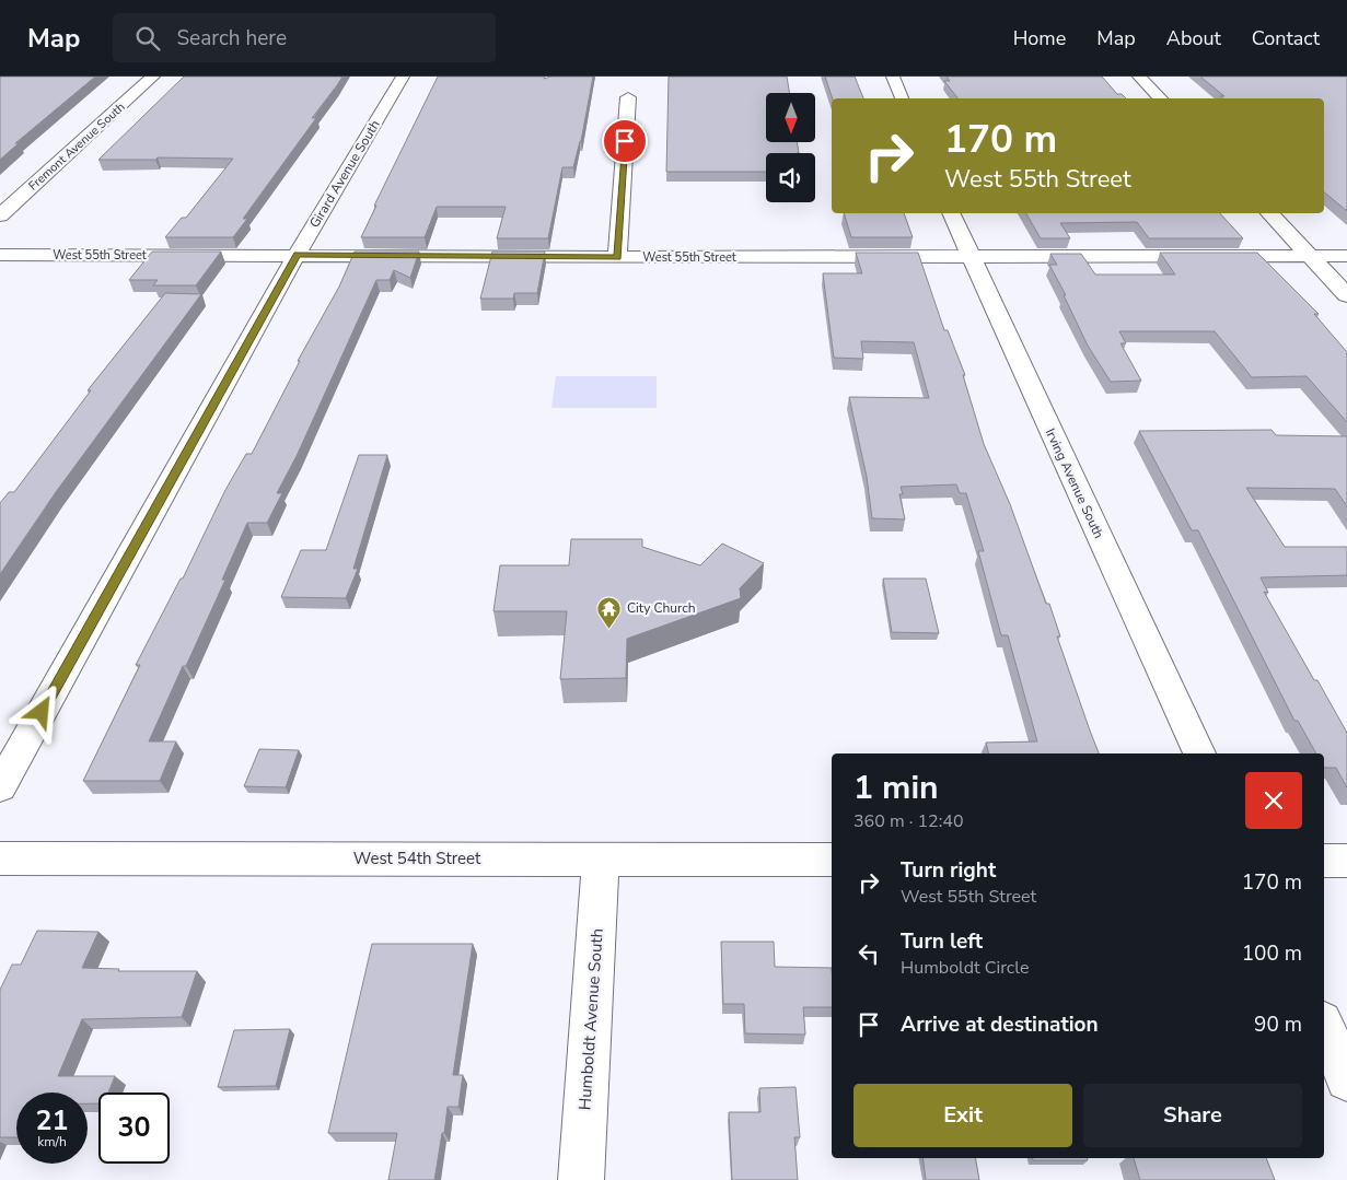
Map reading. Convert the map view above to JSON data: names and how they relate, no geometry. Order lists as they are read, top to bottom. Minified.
{"streets":{"street":["Fremont Avenue South","Girard Avenue South","West 55th Street","Irving Avenue South","West 54th Street","Humboldt Avenue South"]},"crossings":[["Girard Avenue South","West 55th Street"],["West 55th Street","Irving Avenue South"],["West 54th Street","Humboldt Avenue South"]],"places":{"temple":["City Church"]},"north":"bottom","page":{"header":"Map","search":"Search here","nav":["Home","Map","About","Contact"],"turn":["170 m","West 55th Street"],"heading":["1 min","360 m · 12:40"],"list":[{"name":"Turn right","note":"West 55th Street","value":"170 m"},{"name":"Turn left","note":"Humboldt Circle","value":"100 m"},{"name":"Arrive at destination","value":"90 m"}],"buttons":["Exit","Share"],"speed":"21 km/h","limit":"30"}}
